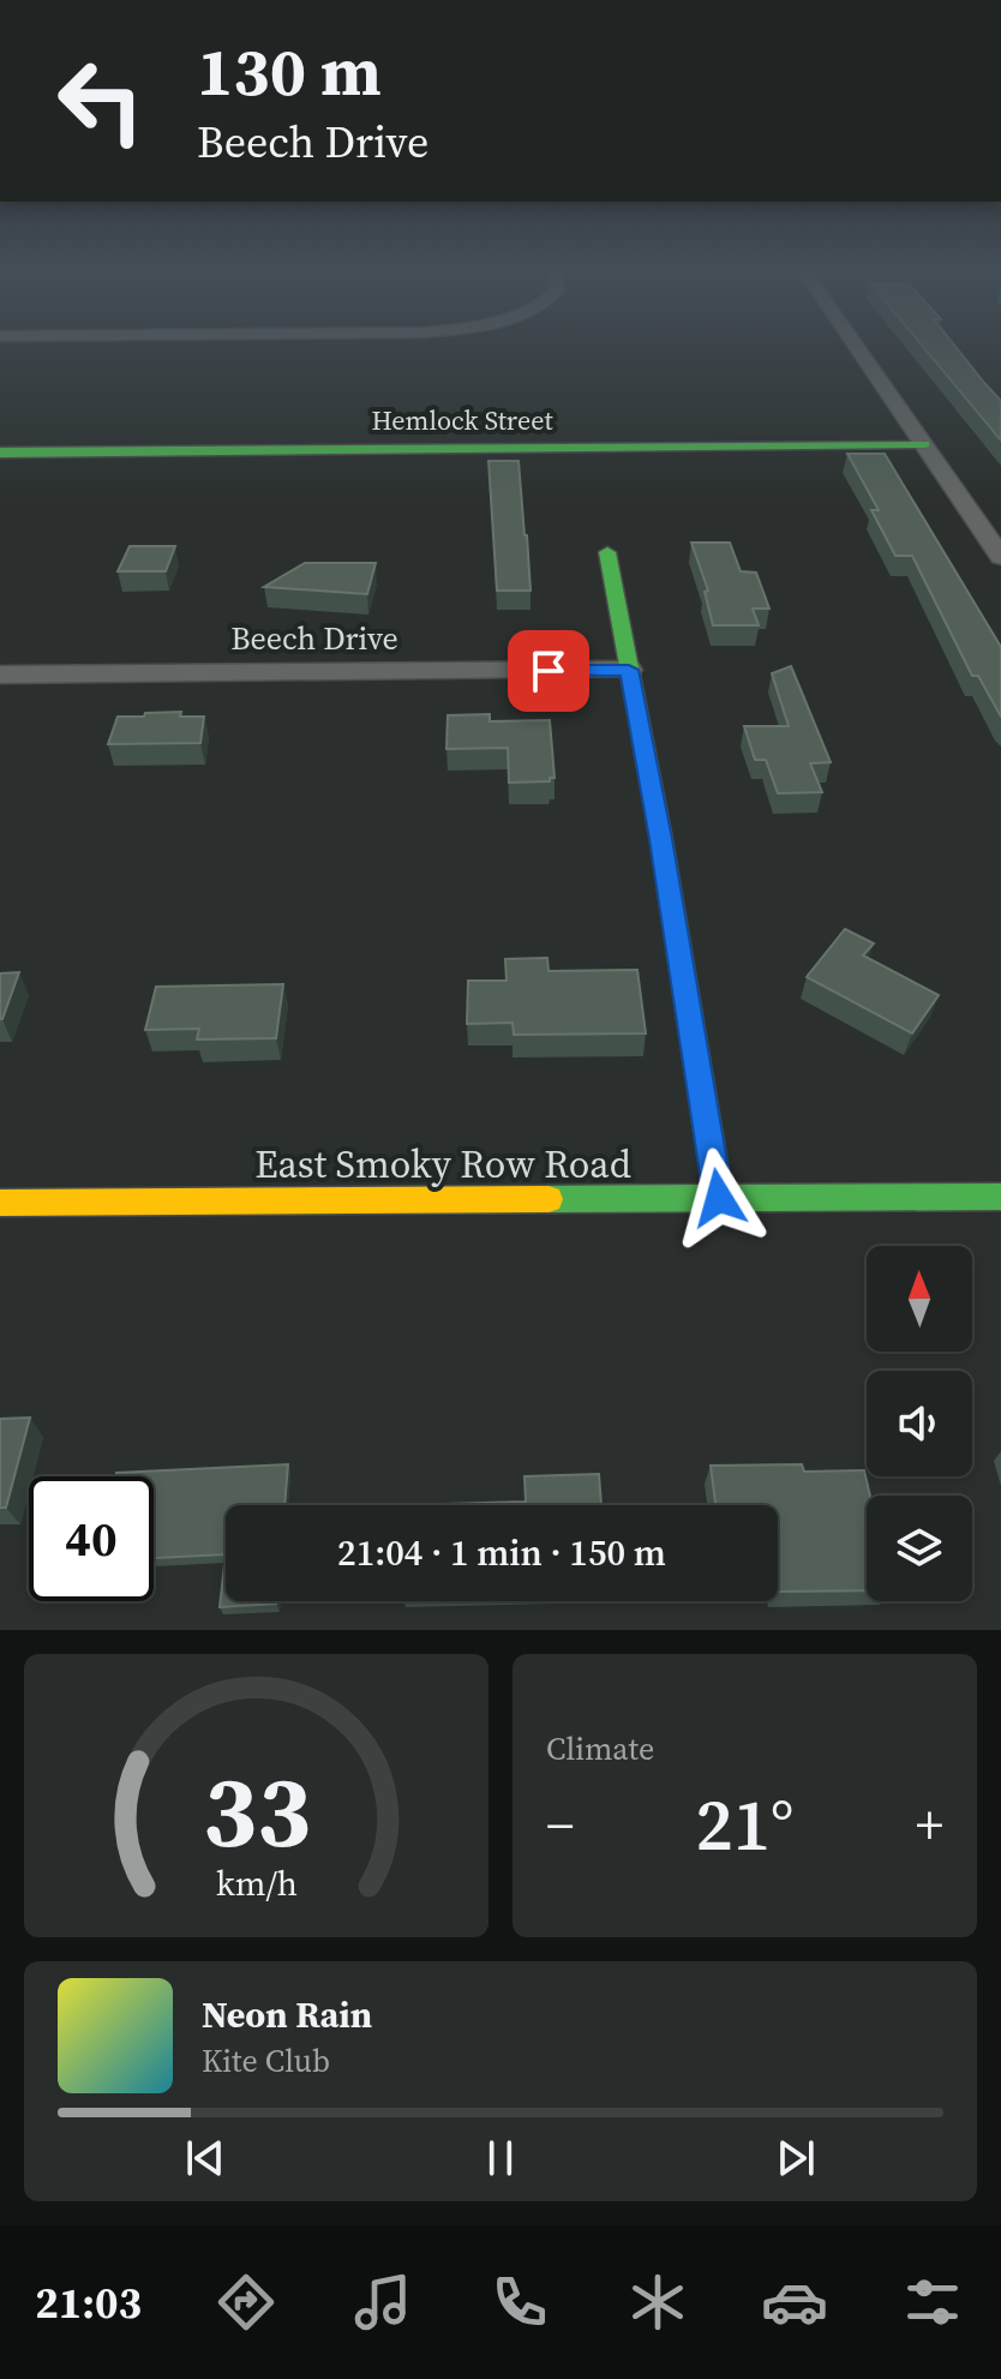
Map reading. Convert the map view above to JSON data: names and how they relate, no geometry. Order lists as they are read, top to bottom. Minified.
{"streets":{"street":["Hemlock Street","Beech Drive","East Smoky Row Road"]},"north":"top","page":{"turn":["130 m","Beech Drive"],"limit":"40","trip":"21:04 · 1 min · 150 m","tile":"Climate","heat":["−","21°","+"],"song":["Neon Rain","Kite Club"],"tabs":"21:03","gauge":["33","km/h"]}}
